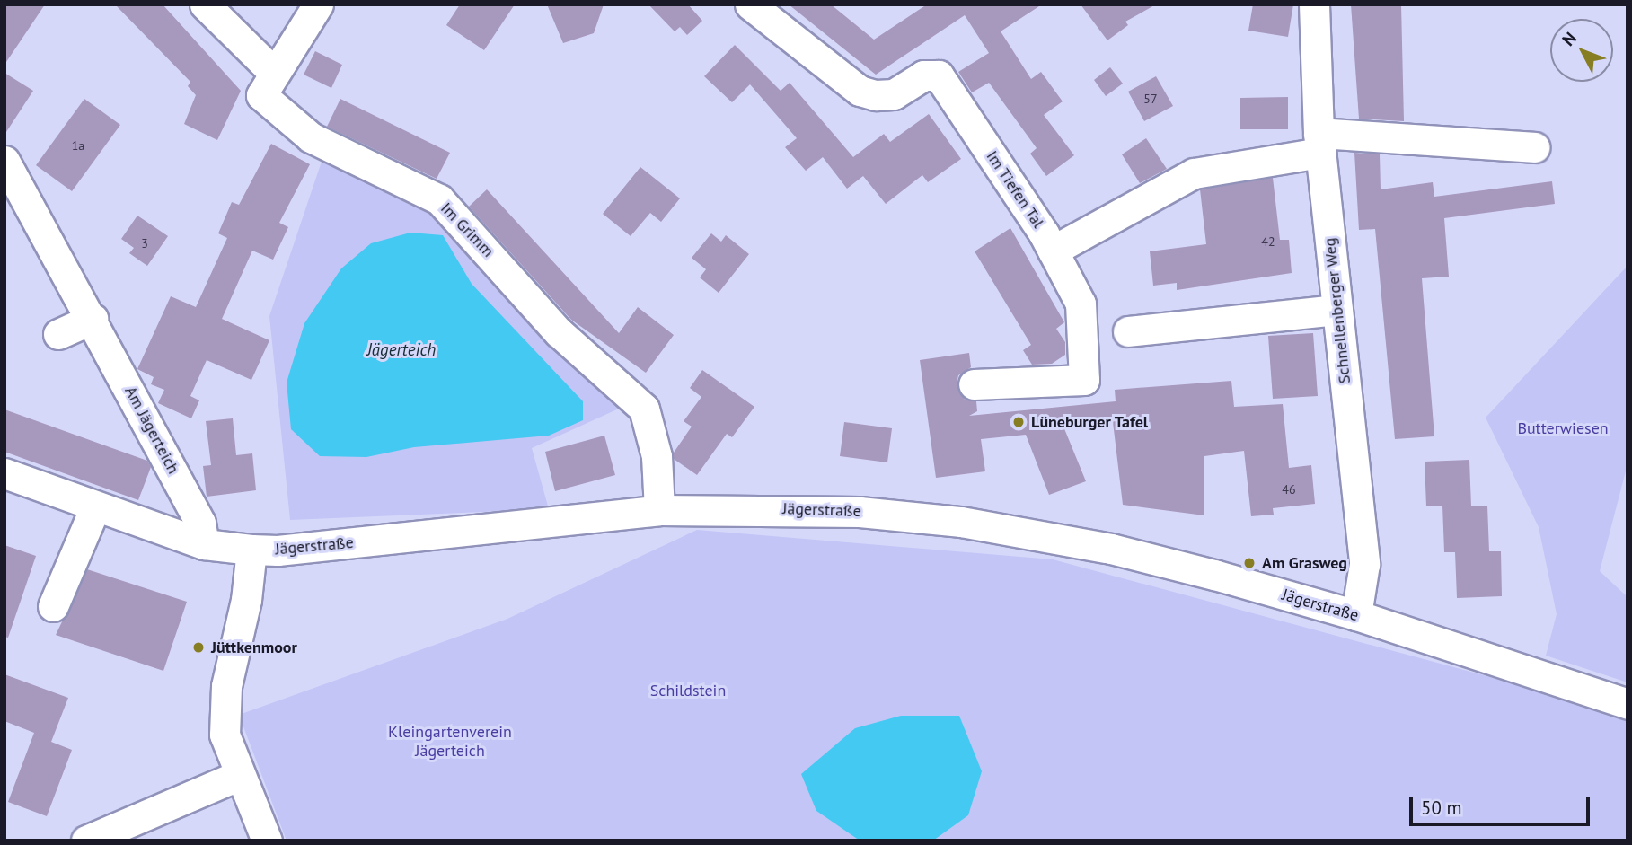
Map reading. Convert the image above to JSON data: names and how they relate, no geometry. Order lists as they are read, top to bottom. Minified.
{"streets":{"street":["Im Tiefen Tal","Im Grimm","Schnellenberger Weg","Am Jägerteich","Jägerstraße"]},"crossings":[["Im Grimm","Jägerstraße"],["Schnellenberger Weg","Jägerstraße"],["Am Jägerteich","Jägerstraße"]],"water":["Jägerteich"],"parks":["Butterwiesen","Schildstein","Kleingartenverein Jägerteich"],"places":["Lüneburger Tafel","Am Grasweg","Jüttkenmoor"],"house_numbers":["57","1a","42","3","46"],"scale_bar":"50 m","north":"top left"}
